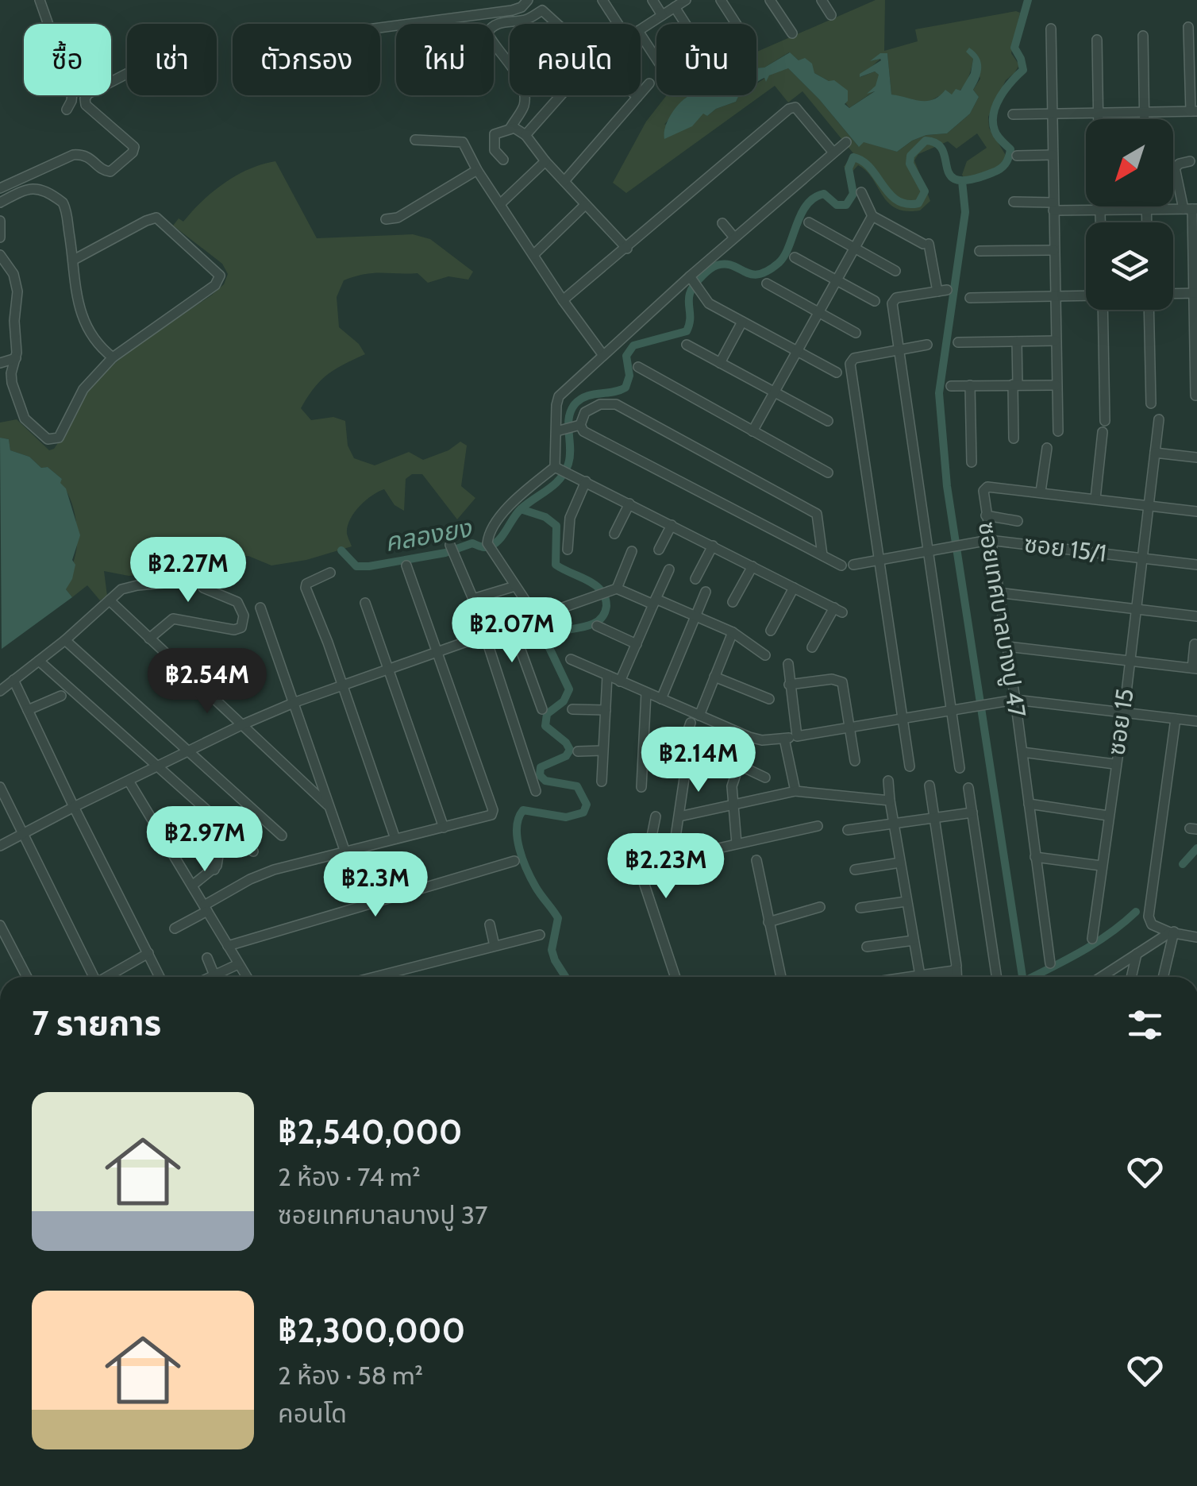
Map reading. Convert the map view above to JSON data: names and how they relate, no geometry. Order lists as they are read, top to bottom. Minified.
{"streets":{"street":["ซอย 15/1","ซอยเทศบาลบางปู 47","ซอย 15"]},"crossings":[["ซอย 15/1","ซอยเทศบาลบางปู 47"],["ซอย 15/1","ซอย 15"],["ซอยเทศบาลบางปู 47","ซอย 15"]],"water":["คลองยง"],"north":"bottom left","page":{"chip":["ซื้อ","เช่า","ตัวกรอง","ใหม่","คอนโด","บ้าน"],"price":["฿2.27M","฿2.07M","฿2.54M","฿2.14M","฿2.97M","฿2.23M","฿2.3M"],"heading":"7 รายการ","list":[{"name":"฿2,540,000","note":"2 ห้อง · 74 m² · ซอยเทศบาลบางปู 37"},{"name":"฿2,300,000","note":"2 ห้อง · 58 m² · คอนโด"}]}}
